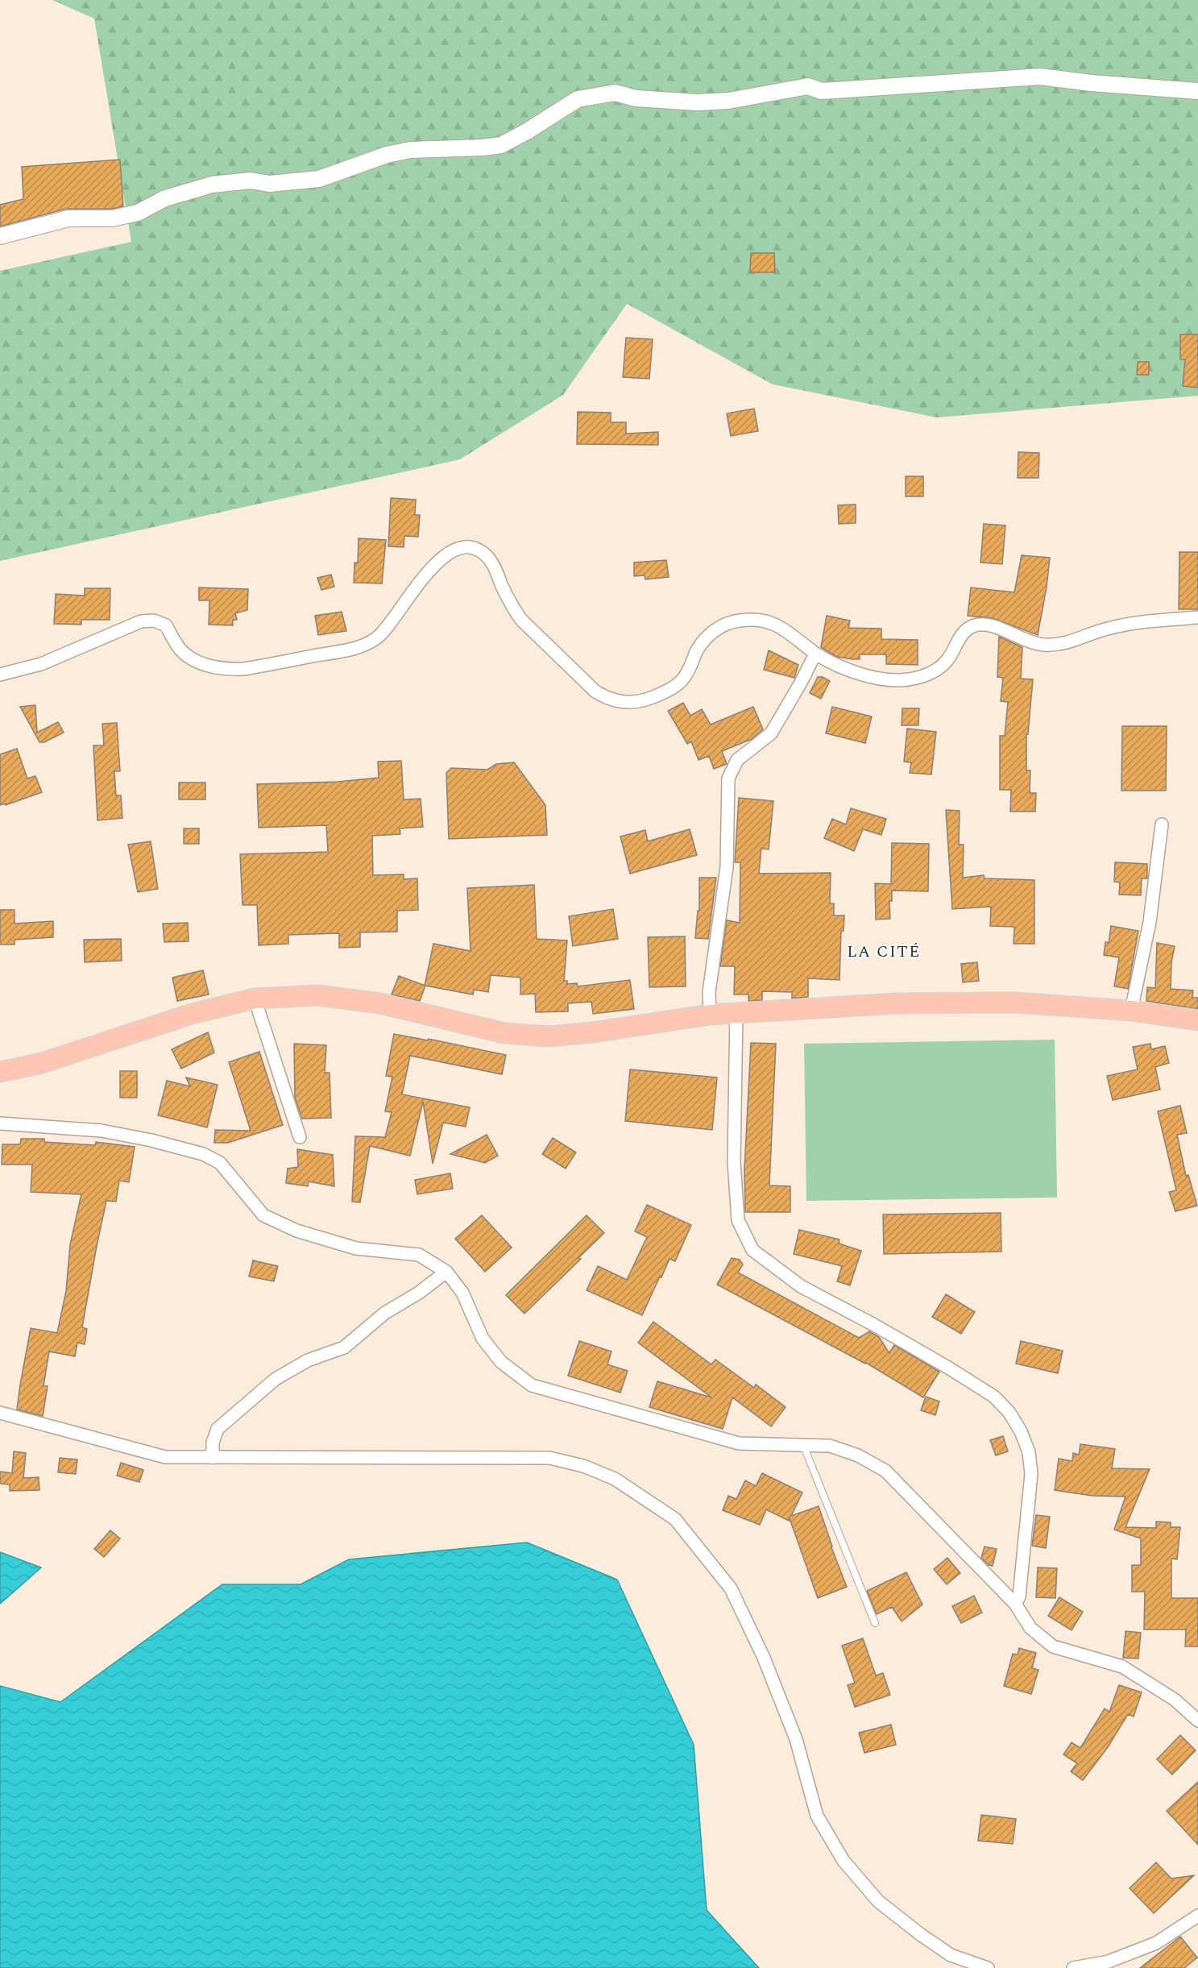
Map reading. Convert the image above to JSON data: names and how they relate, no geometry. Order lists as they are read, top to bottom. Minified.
{"districts":["LA CITÉ"]}
